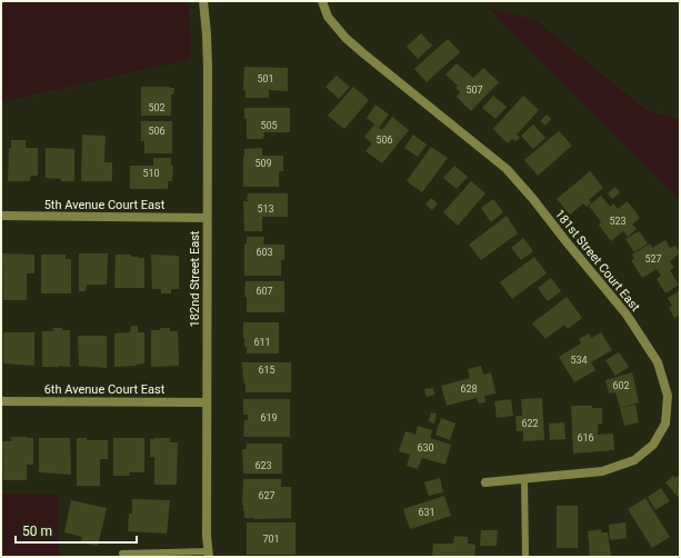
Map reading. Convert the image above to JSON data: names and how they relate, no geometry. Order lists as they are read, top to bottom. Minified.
{"streets":{"street":["5th Avenue Court East","181st Street Court East","182nd Street East","6th Avenue Court East"]},"crossings":[["5th Avenue Court East","182nd Street East"],["182nd Street East","6th Avenue Court East"]],"house_numbers":["501","507","502","505","506","506","509","510","513","523","603","527","607","611","534","615","602","628","619","622","616","630","623","627","631","701"],"scale_bar":"50 m"}
